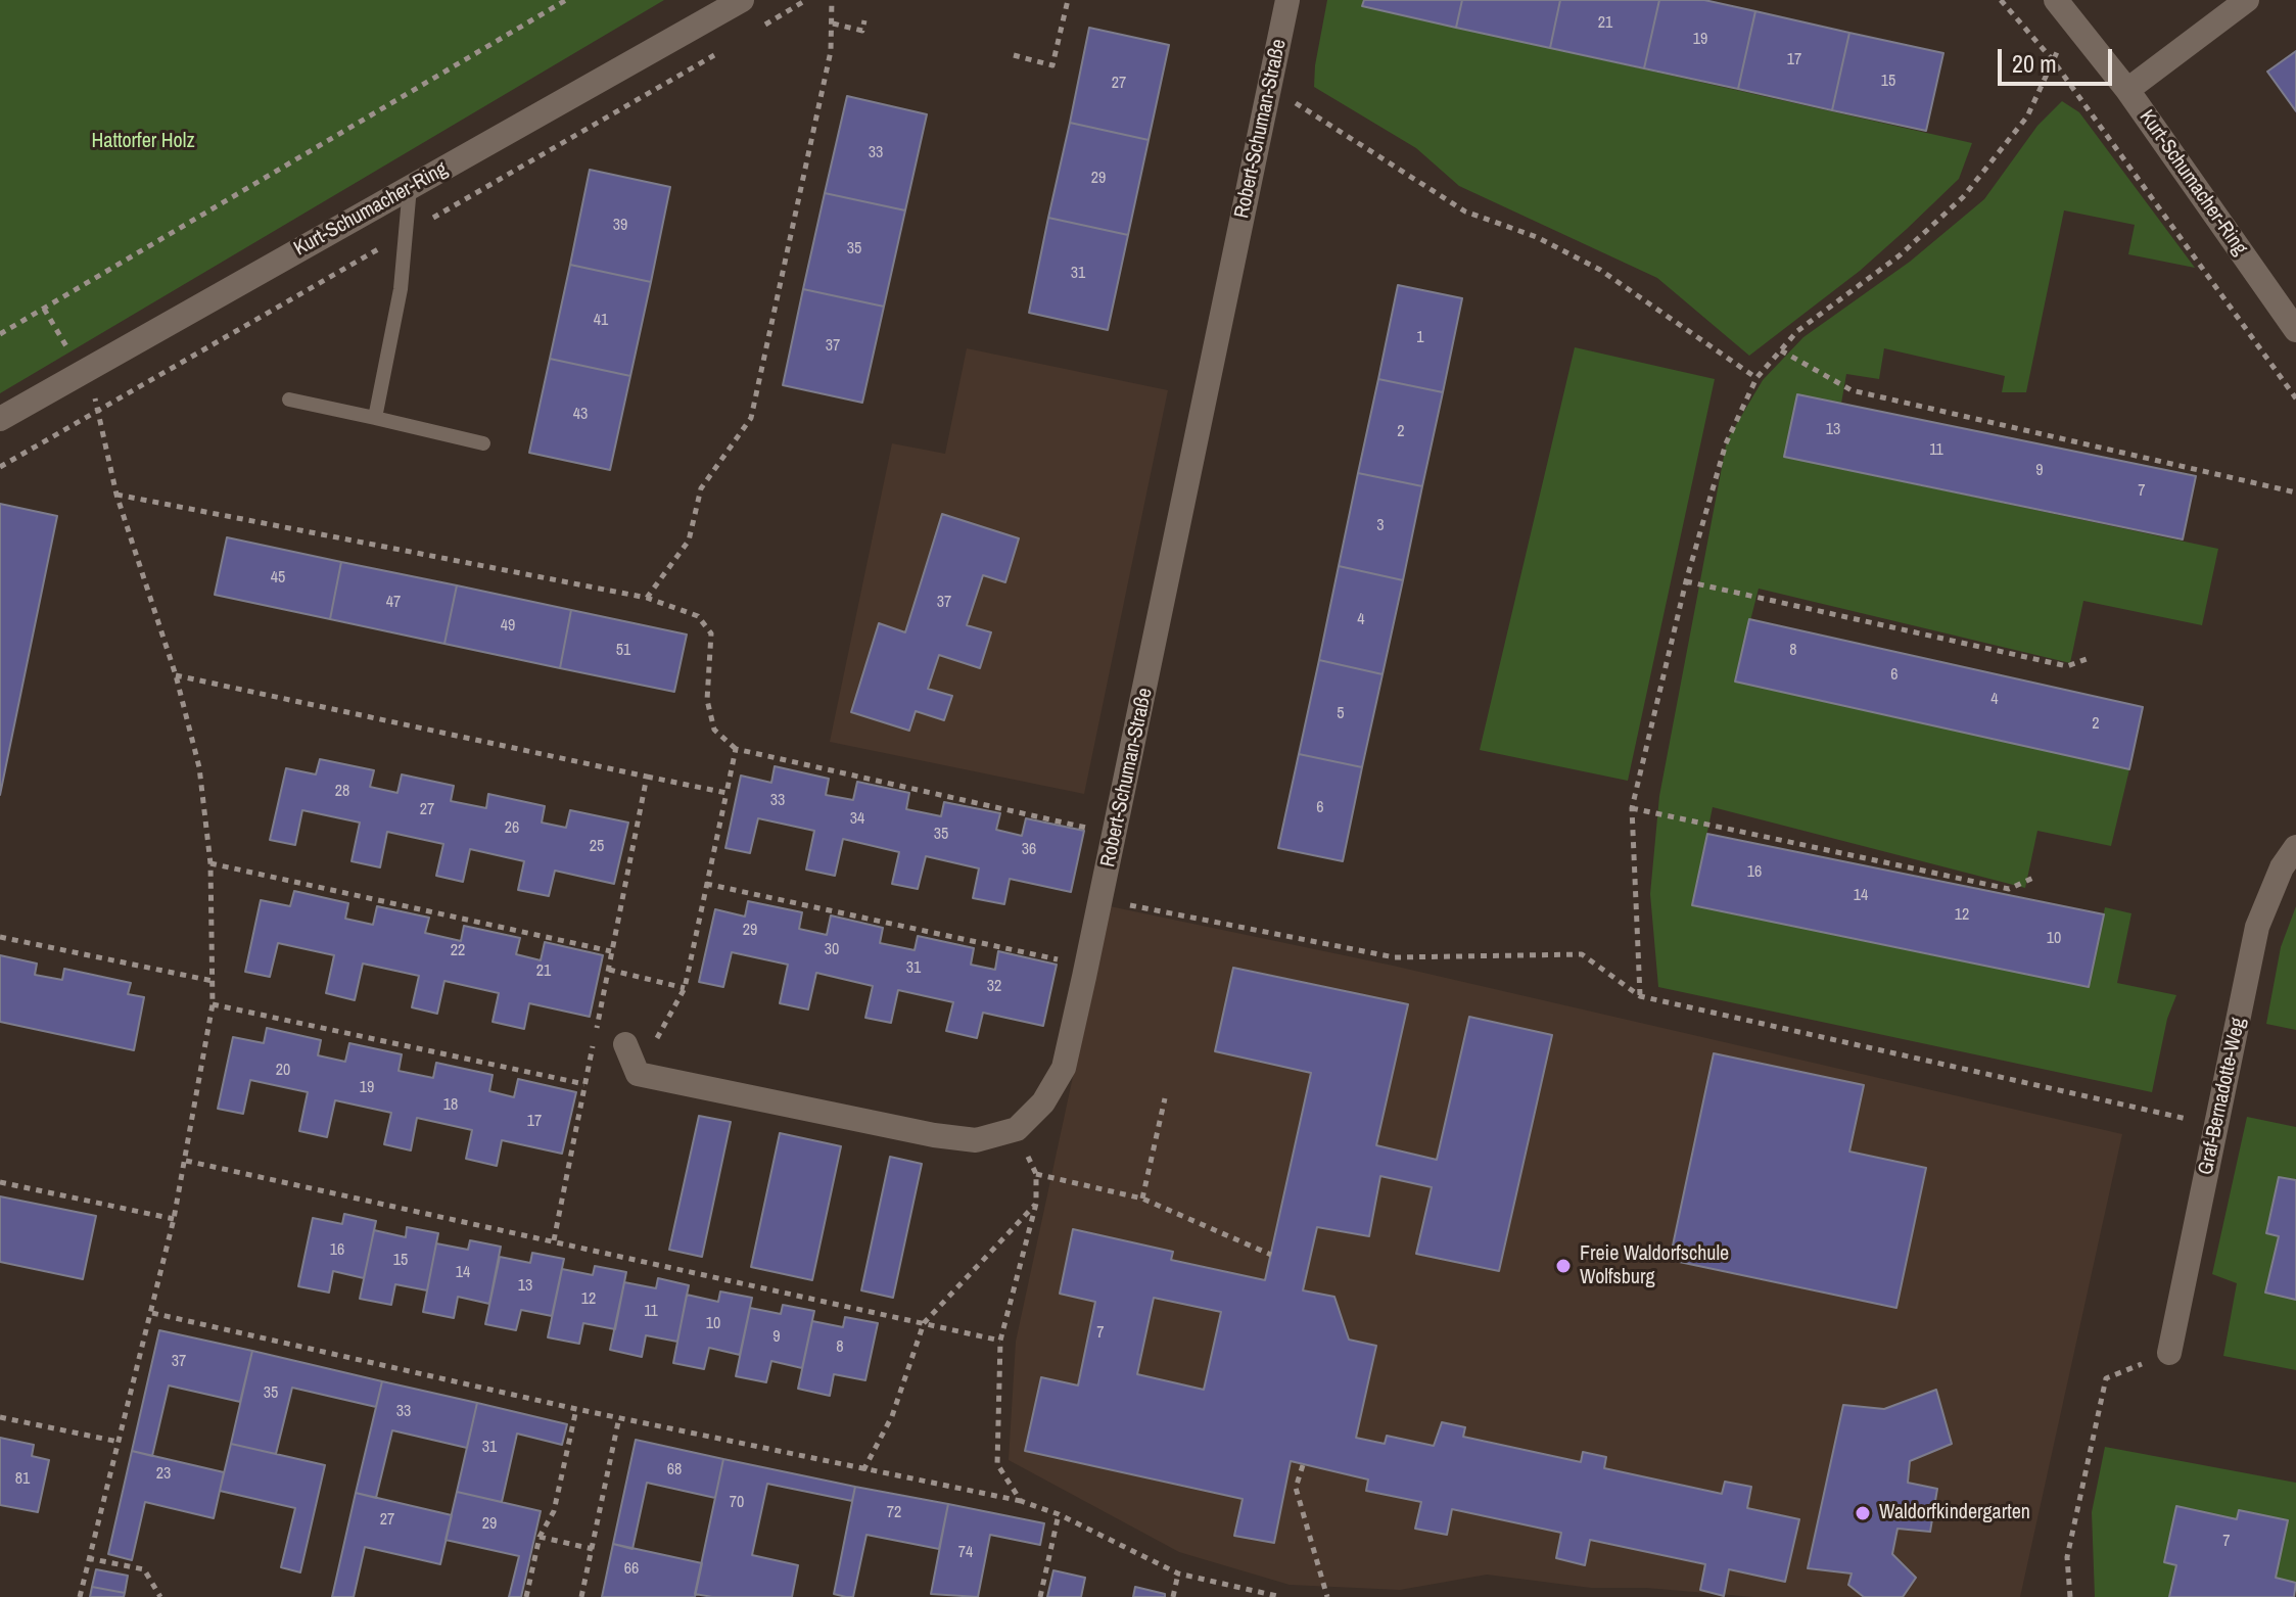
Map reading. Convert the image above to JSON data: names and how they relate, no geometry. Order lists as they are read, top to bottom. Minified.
{"streets":{"street":["Robert-Schuman-Straße","Kurt-Schumacher-Ring","Graf-Bernadotte-Weg"]},"parks":["Hattorfer Holz"],"places":["Freie Waldorfschule Wolfsburg","Waldorfkindergarten"],"house_numbers":["21","19","17","15","27","33","29","39","35","31","41","1","37","43","13","2","11","9","7","3","45","47","37","4","49","51","8","6","4","5","2","28","33","6","27","34","26","35","25","36","16","14","12","29","10","30","22","31","21","32","20","19","18","17","16","15","14","13","12","11","10","7","9","8","37","35","33","31","68","23","81","70","72","27","29","7","74","66"],"scale_bar":"20 m"}
